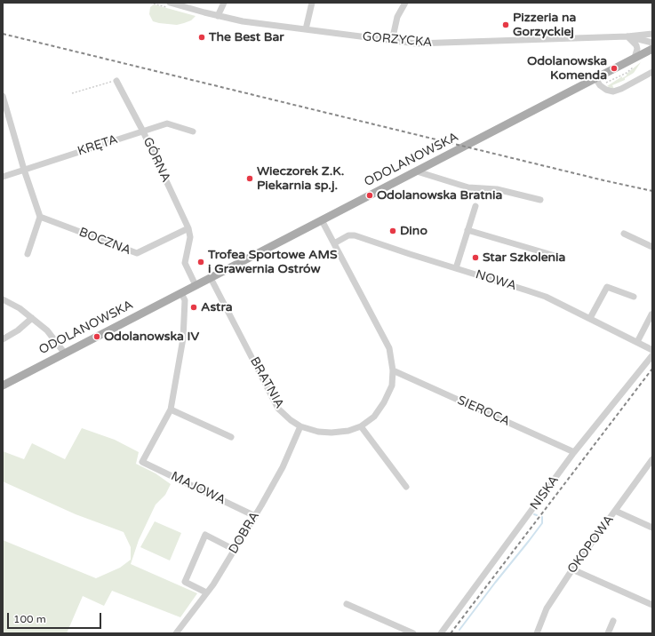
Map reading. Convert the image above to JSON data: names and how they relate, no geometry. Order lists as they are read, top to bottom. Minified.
{"streets":{"main road":["ODOLANOWSKA"],"street":["GORZYCKA","KRĘTA","GÓRNA","BOCZNA","NOWA","BRATNIA","SIEROCA","MAJOWA","NISKA","DOBRA","OKOPOWA"]},"crossings":[["KRĘTA","GÓRNA"],["GÓRNA","ODOLANOWSKA"],["GÓRNA","BOCZNA"],["ODOLANOWSKA","BRATNIA"],["NOWA","BRATNIA"],["BRATNIA","SIEROCA"],["BRATNIA","DOBRA"],["SIEROCA","NISKA"],["MAJOWA","DOBRA"]],"places":["Pizzeria na Gorzyckiej","The Best Bar","Odolanowska Komenda","Wieczorek Z.K. Piekarnia sp.j.","Odolanowska Bratnia","Dino","Star Szkolenia","Trofea Sportowe AMS i Grawernia Ostrów","Astra","Odolanowska IV"],"scale_bar":"100 m"}
